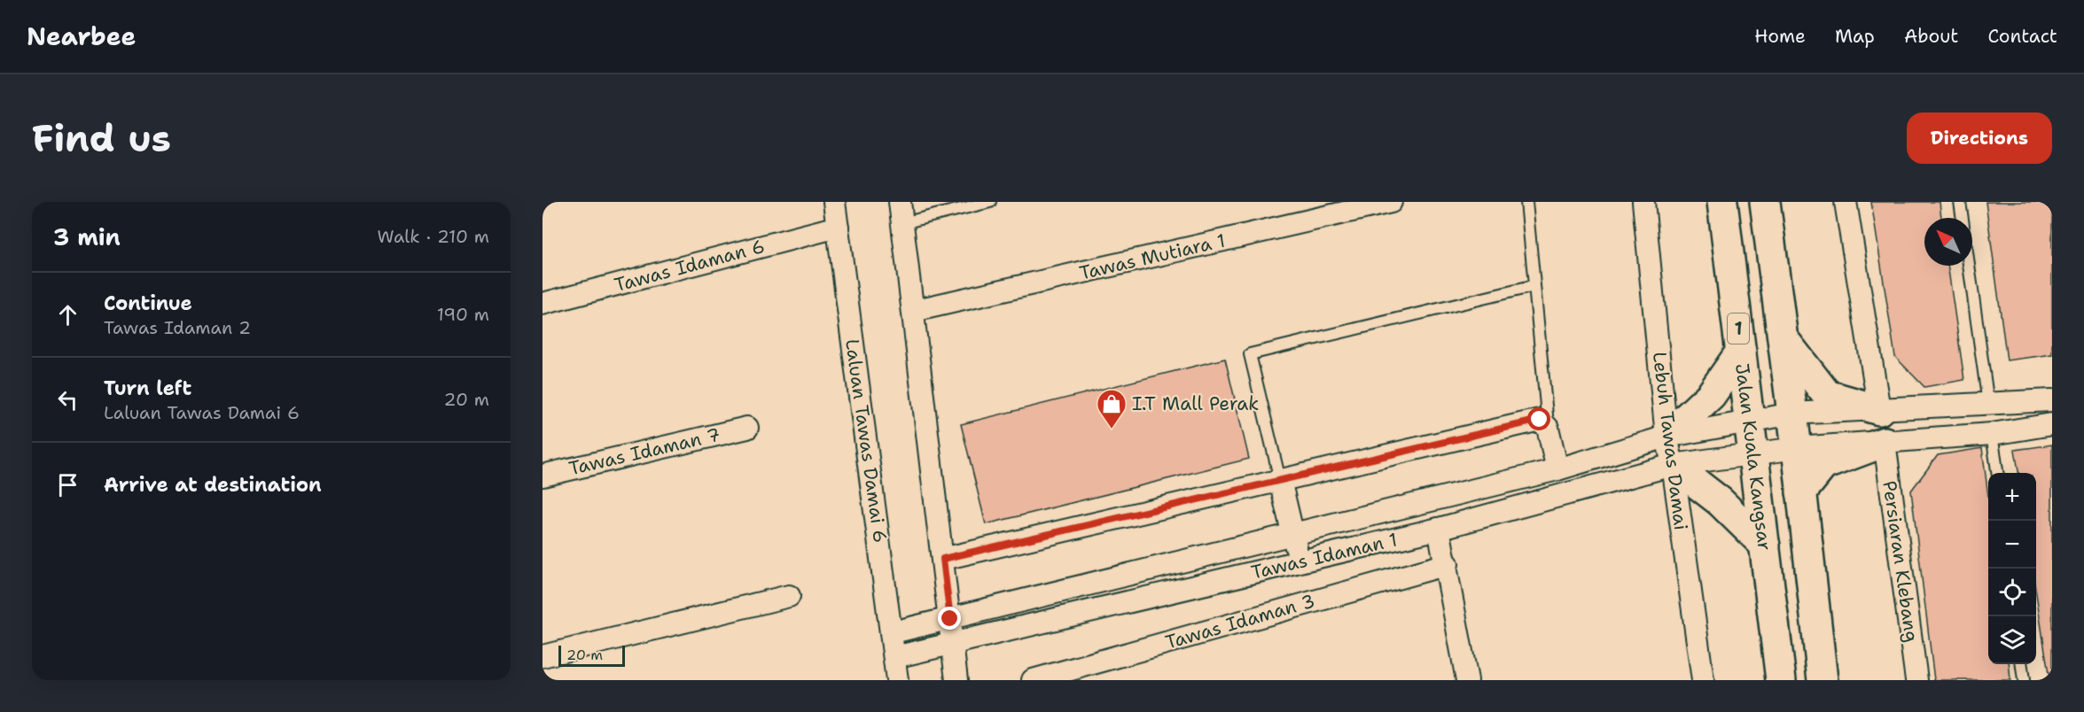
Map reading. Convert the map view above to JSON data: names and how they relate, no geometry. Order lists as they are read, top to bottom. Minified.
{"streets":{"highway":["1","Jalan Kuala Kangsar"],"street":["Tawas Mutiara 1","Tawas Idaman 6","Laluan Tawas Damai 6","Lebuh Tawas Damai","Tawas Idaman 7","Tawas Idaman 1","Persiaran Klebang","Tawas Idaman 3"]},"crossings":[["Tawas Idaman 6","Laluan Tawas Damai 6"],["Laluan Tawas Damai 6","Tawas Idaman 1"],["Lebuh Tawas Damai","Tawas Idaman 1"],["Jalan Kuala Kangsar","Tawas Idaman 1"],["Tawas Idaman 1","Persiaran Klebang"]],"places":{"shop":["I.T Mall Perak"]},"scale_bar":"20 m","north":"top left","page":{"header":"Nearbee","nav":["Home","Map","About","Contact"],"buttons":"Directions","title":"Find us","heading":["3 min","Walk · 210 m"],"list":[["Continue","Tawas Idaman 2","190 m"],["Turn left","Laluan Tawas Damai 6","20 m"],"Arrive at destination"],"map_buttons":["+","−"],"scale":"20 m"}}
